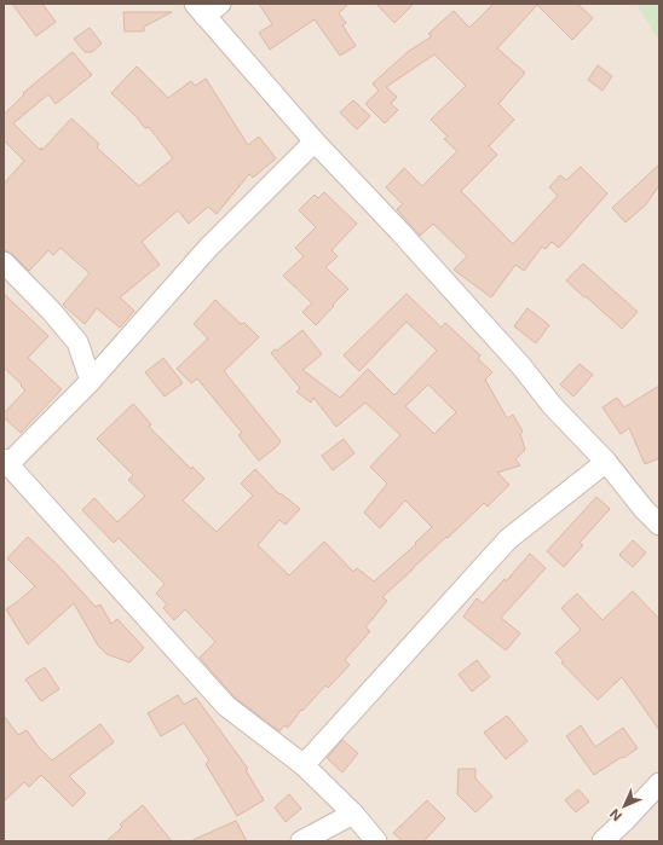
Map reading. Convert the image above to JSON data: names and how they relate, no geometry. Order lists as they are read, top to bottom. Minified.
{"north":"bottom left"}
